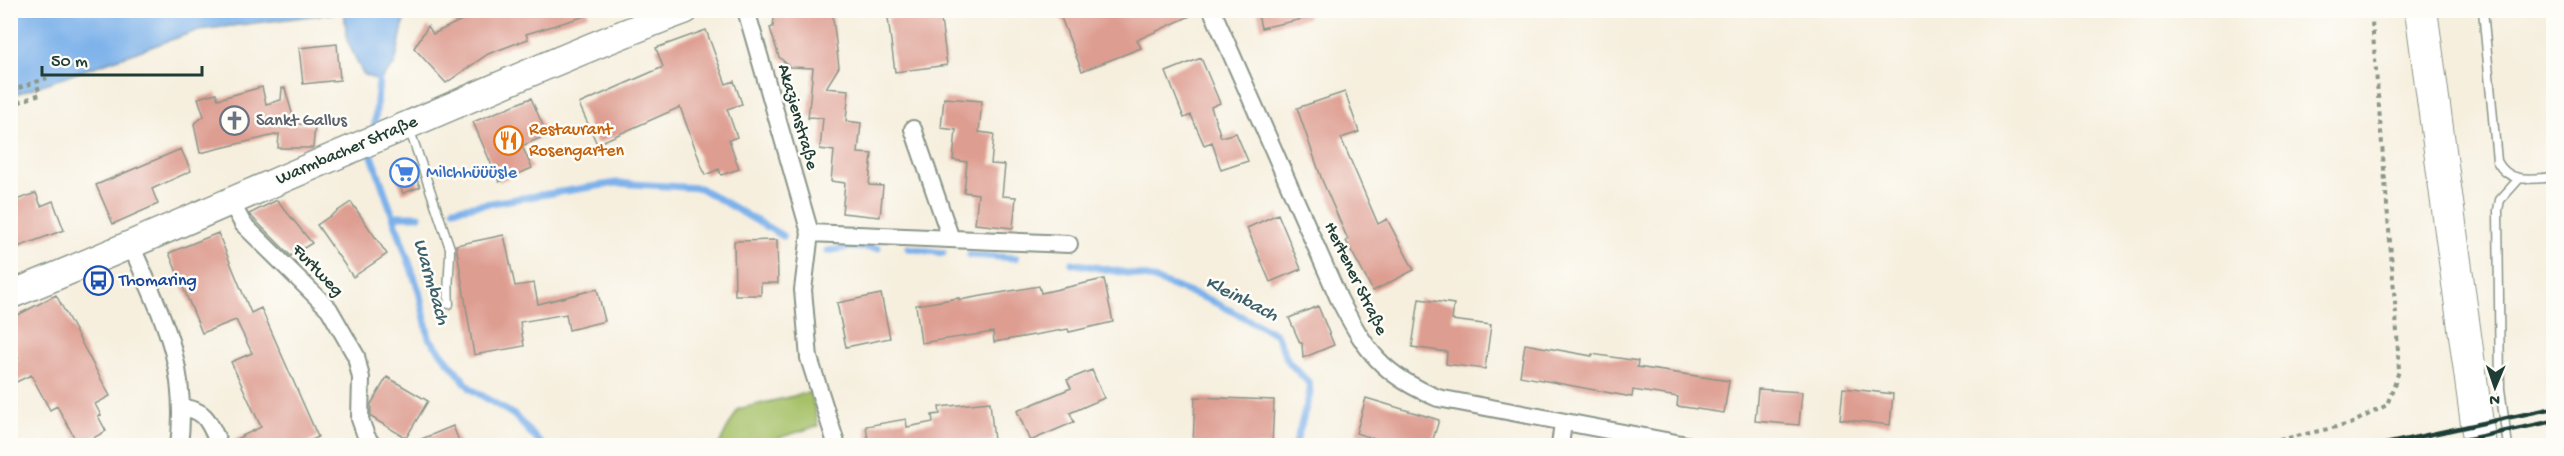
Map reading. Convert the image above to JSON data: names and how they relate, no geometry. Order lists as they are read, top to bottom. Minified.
{"streets":{"main road":["Warmbacher Straße"],"street":["Akazienstraße","Furtweg","Hertener Straße"]},"crossings":[["Warmbacher Straße","Furtweg"]],"water":["Warmbach","Kleinbach"],"places":{"church":["Sankt Gallus"],"restaurant":["Restaurant Rosengarten"],"supermarket":["Milchhüüüsle"],"bus stop":["Thomaring"]},"scale_bar":"50 m","north":"bottom"}
